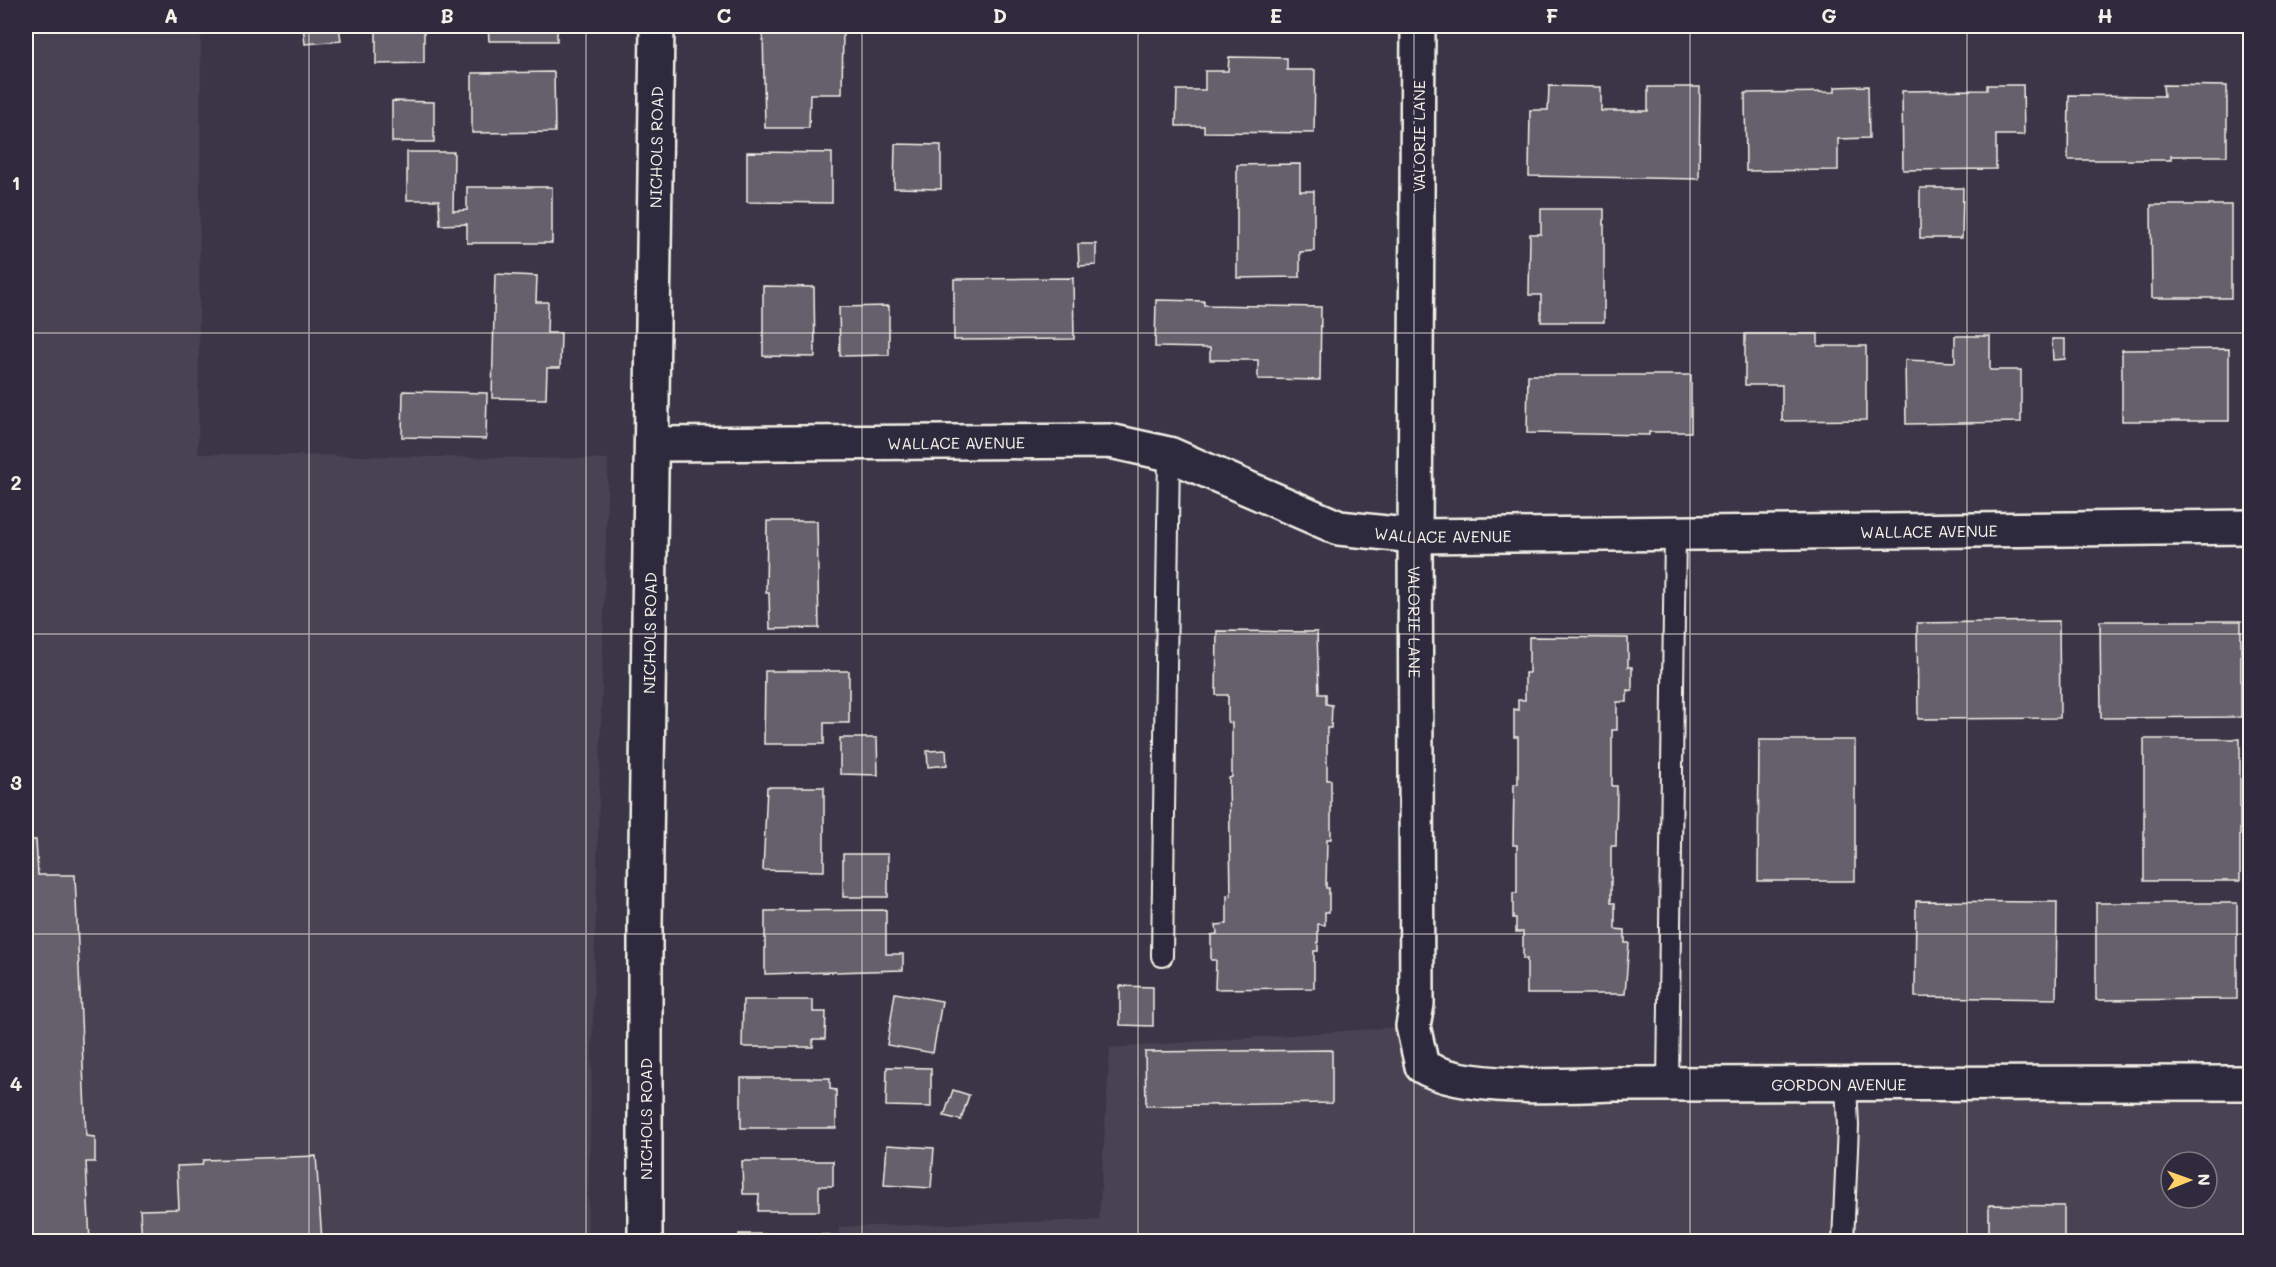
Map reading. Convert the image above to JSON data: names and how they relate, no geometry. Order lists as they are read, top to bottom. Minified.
{"streets":{"street":["VALORIE LANE","NICHOLS ROAD","WALLACE AVENUE","GORDON AVENUE"]},"crossings":[["VALORIE LANE","WALLACE AVENUE"],["VALORIE LANE","GORDON AVENUE"],["NICHOLS ROAD","WALLACE AVENUE"]],"north":"right","grid":{"columns":["A","B","C","D","E","F","G","H"],"rows":["1","2","3","4"]}}
